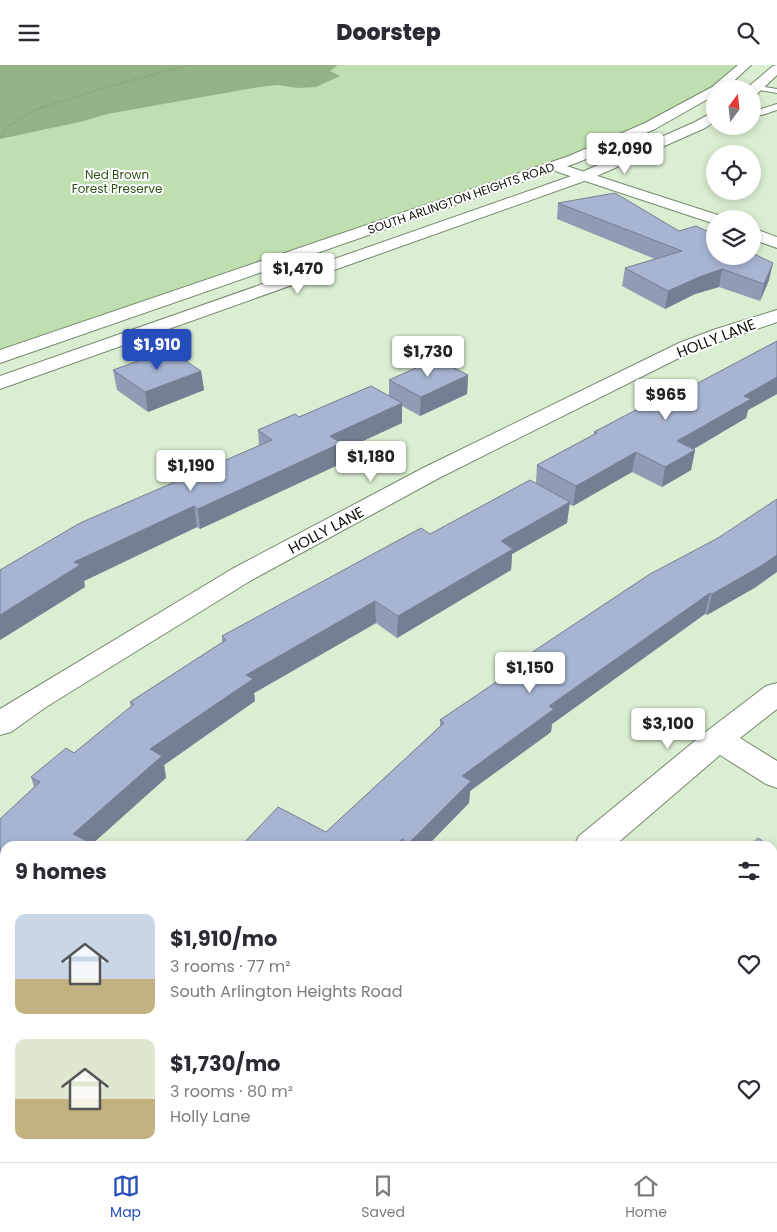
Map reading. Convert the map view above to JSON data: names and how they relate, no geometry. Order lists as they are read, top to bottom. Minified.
{"streets":{"main road":["SOUTH ARLINGTON HEIGHTS ROAD","HOLLY LANE"]},"parks":["Ned Brown Forest Preserve"],"north":"top","page":{"header":"Doorstep","price":["$2,090","$1,470","$1,910","$1,730","$965","$1,180","$1,190","$1,150","$3,100"],"heading":"9 homes","list":[{"name":"$1,910/mo","note":"3 rooms · 77 m² · South Arlington Heights Road"},{"name":"$1,730/mo","note":"3 rooms · 80 m² · Holly Lane"}],"tabs":["Map","Saved","Home"]}}
